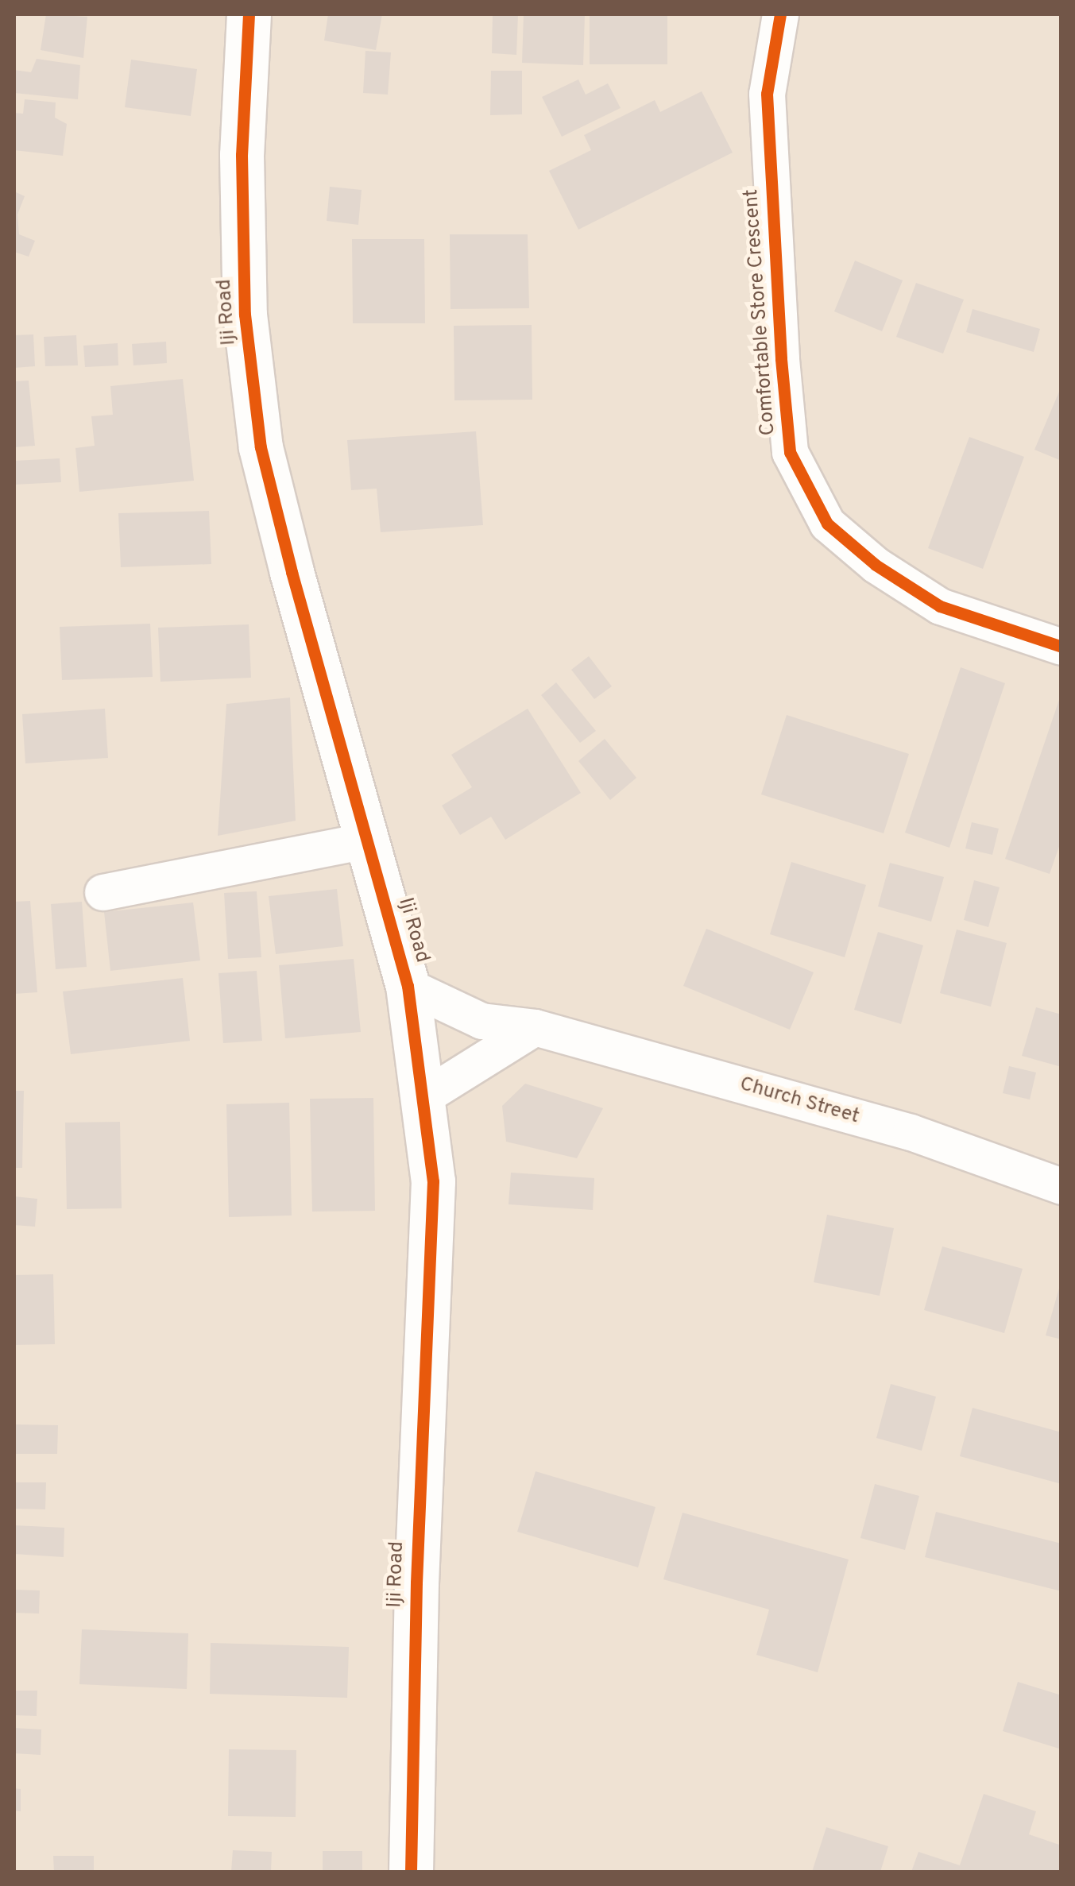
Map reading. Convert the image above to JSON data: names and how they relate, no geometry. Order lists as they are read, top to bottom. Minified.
{"streets":{"street":["Iji Road","Comfortable Store Crescent","Church Street"]},"crossings":[["Iji Road","Church Street"]]}
